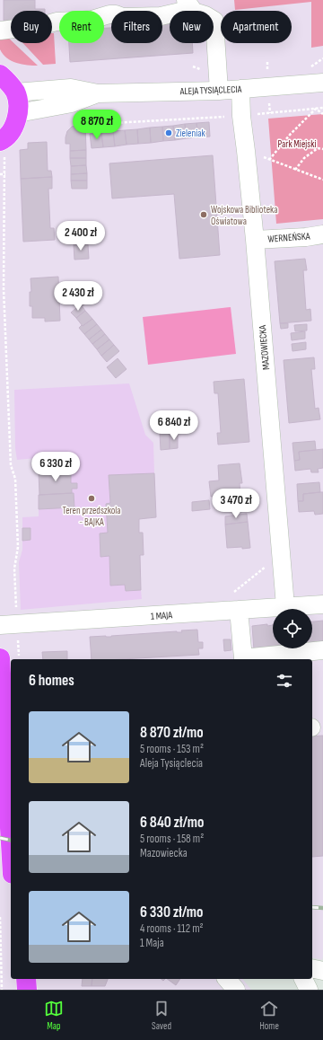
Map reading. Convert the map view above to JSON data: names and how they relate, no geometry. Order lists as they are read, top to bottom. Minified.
{"streets":{"street":["ALEJA TYSIĄCLECIA","WERNEŃSKA","MAZOWIECKA","1 MAJA"]},"crossings":[["ALEJA TYSIĄCLECIA","MAZOWIECKA"],["WERNEŃSKA","MAZOWIECKA"],["MAZOWIECKA","1 MAJA"]],"parks":["Park Miejski"],"places":["Zieleniak","Wojskowa Biblioteka Oświatowa","Teren przedszkola - BAJKA"],"page":{"chip":["Buy","Rent","Filters","New","Apartment"],"price":["8 870 zł","2 400 zł","2 430 zł","6 840 zł","6 330 zł","3 470 zł"],"heading":"6 homes","list":[{"name":"8 870 zł/mo","note":"5 rooms · 153 m² · Aleja Tysiąclecia"},{"name":"6 840 zł/mo","note":"5 rooms · 158 m² · Mazowiecka"},{"name":"6 330 zł/mo","note":"4 rooms · 112 m² · 1 Maja"}],"tabs":["Map","Saved","Home"]}}
